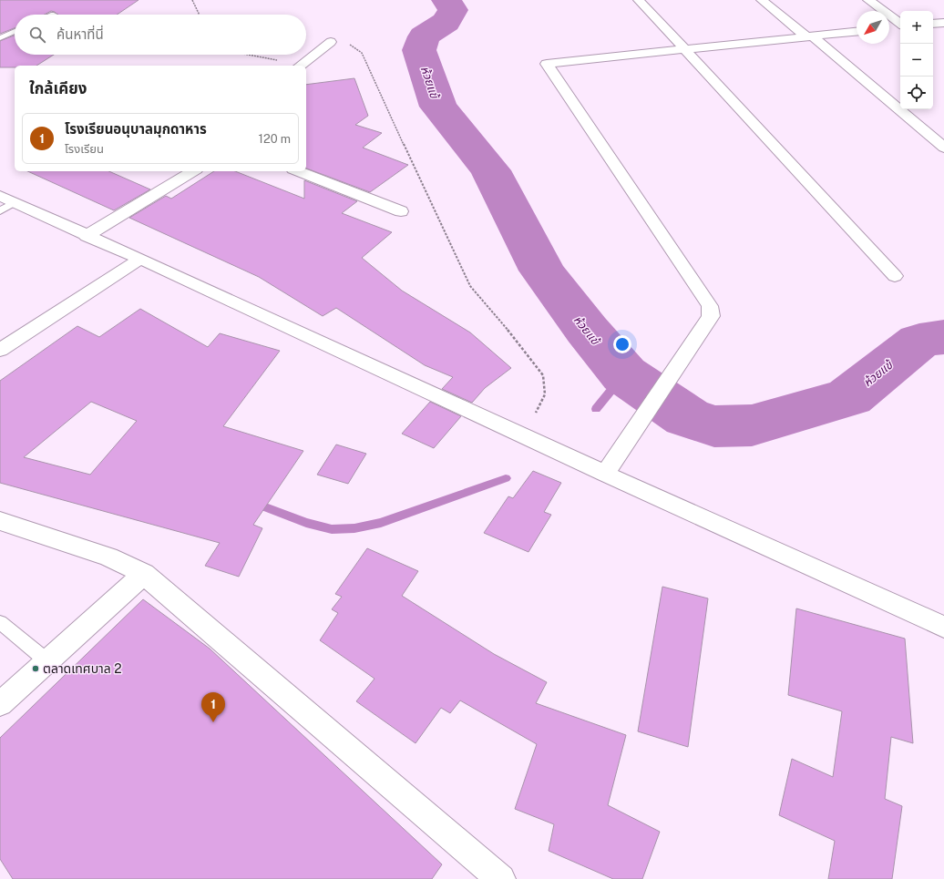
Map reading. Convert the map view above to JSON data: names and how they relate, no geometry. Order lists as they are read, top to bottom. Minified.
{"water":["ห้วยแข้"],"places":["ตลาดเทศบาล 2"],"north":"bottom left","page":{"map_buttons":["+","−"],"search":"ค้นหาที่นี่","heading":"ใกล้เคียง","list":[{"mark":"1","name":"โรงเรียนอนุบาลมุกดาหาร","note":"โรงเรียน","value":"120 m"}],"pins":"1"}}
